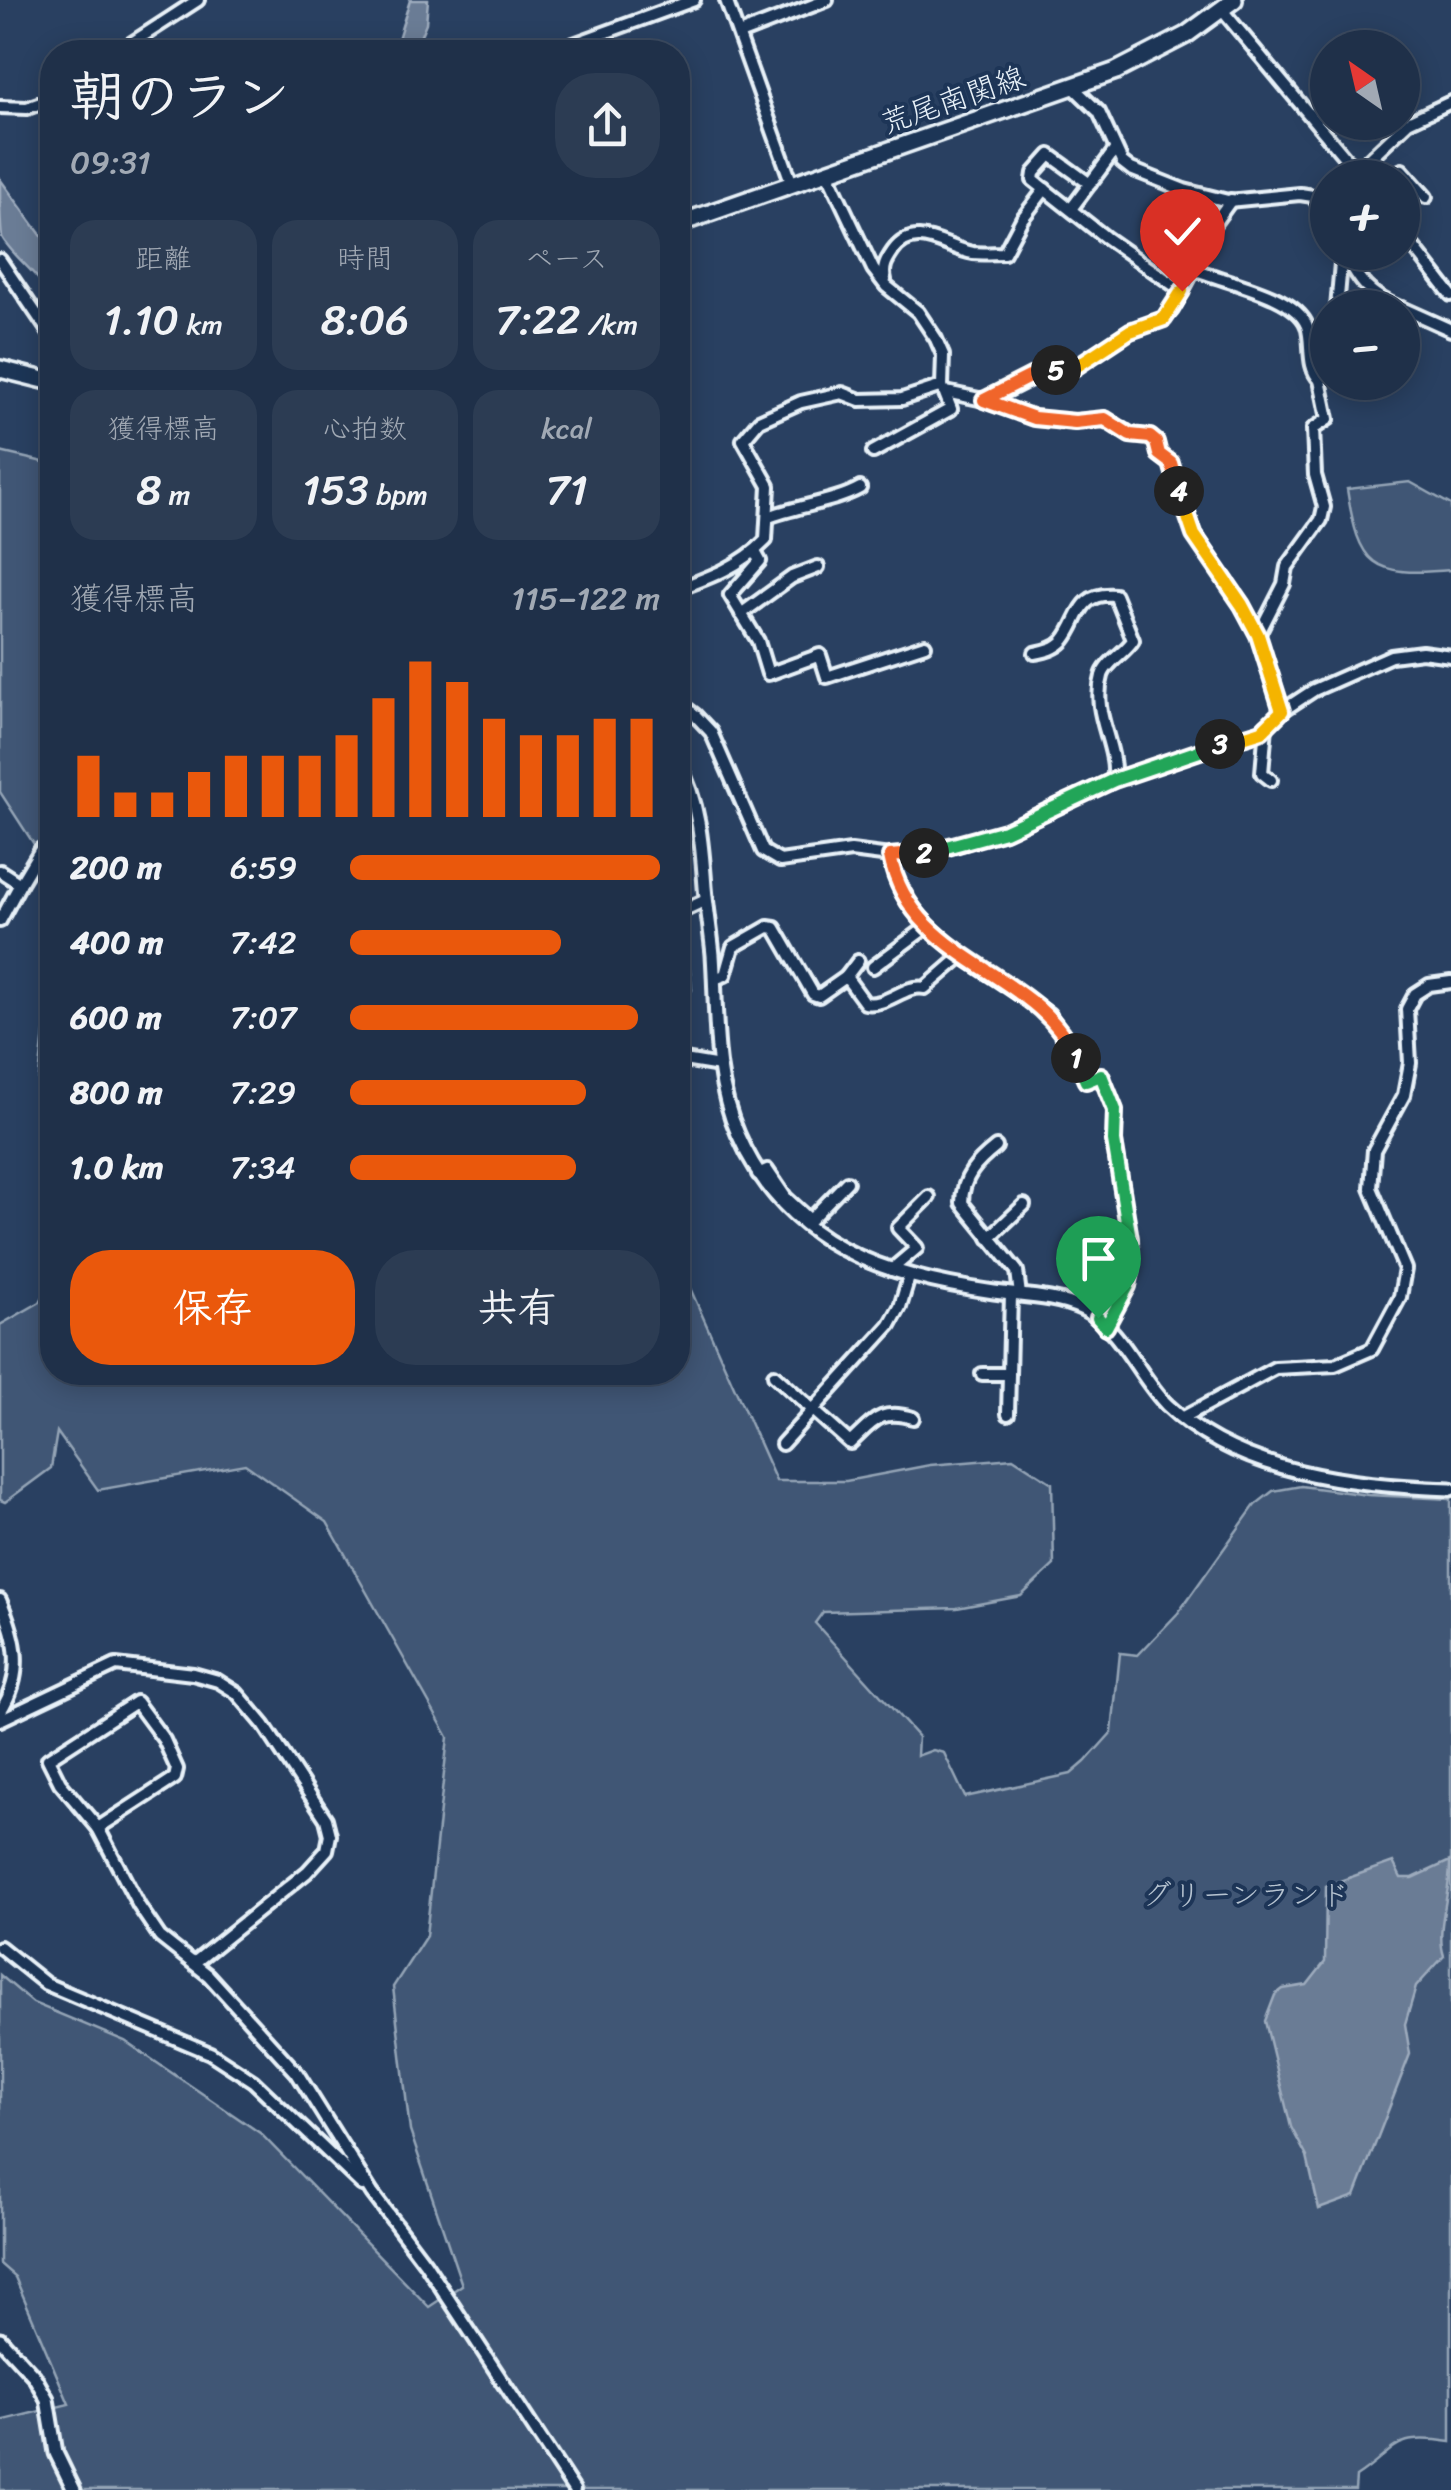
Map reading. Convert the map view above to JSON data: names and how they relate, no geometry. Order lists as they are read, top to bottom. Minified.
{"streets":{"main road":["荒尾南関線"]},"parks":["グリーンランド"],"north":"top left","page":{"map_buttons":["+","−"],"heading":["朝のラン","09:31"],"stats":[["距離","1.10 km"],["時間","8:06"],["ペース","7:22 /km"],["獲得標高","8 m"],["心拍数","153 bpm"],["kcal","71"]],"pins":["5","4","3","2","1"],"chart":["獲得標高","115–122 m"],"list":[{"name":"200 m","note":"6:59"},{"name":"400 m","note":"7:42"},{"name":"600 m","note":"7:07"},{"name":"800 m","note":"7:29"},{"name":"1.0 km","note":"7:34"}],"buttons":["保存","共有"]}}
